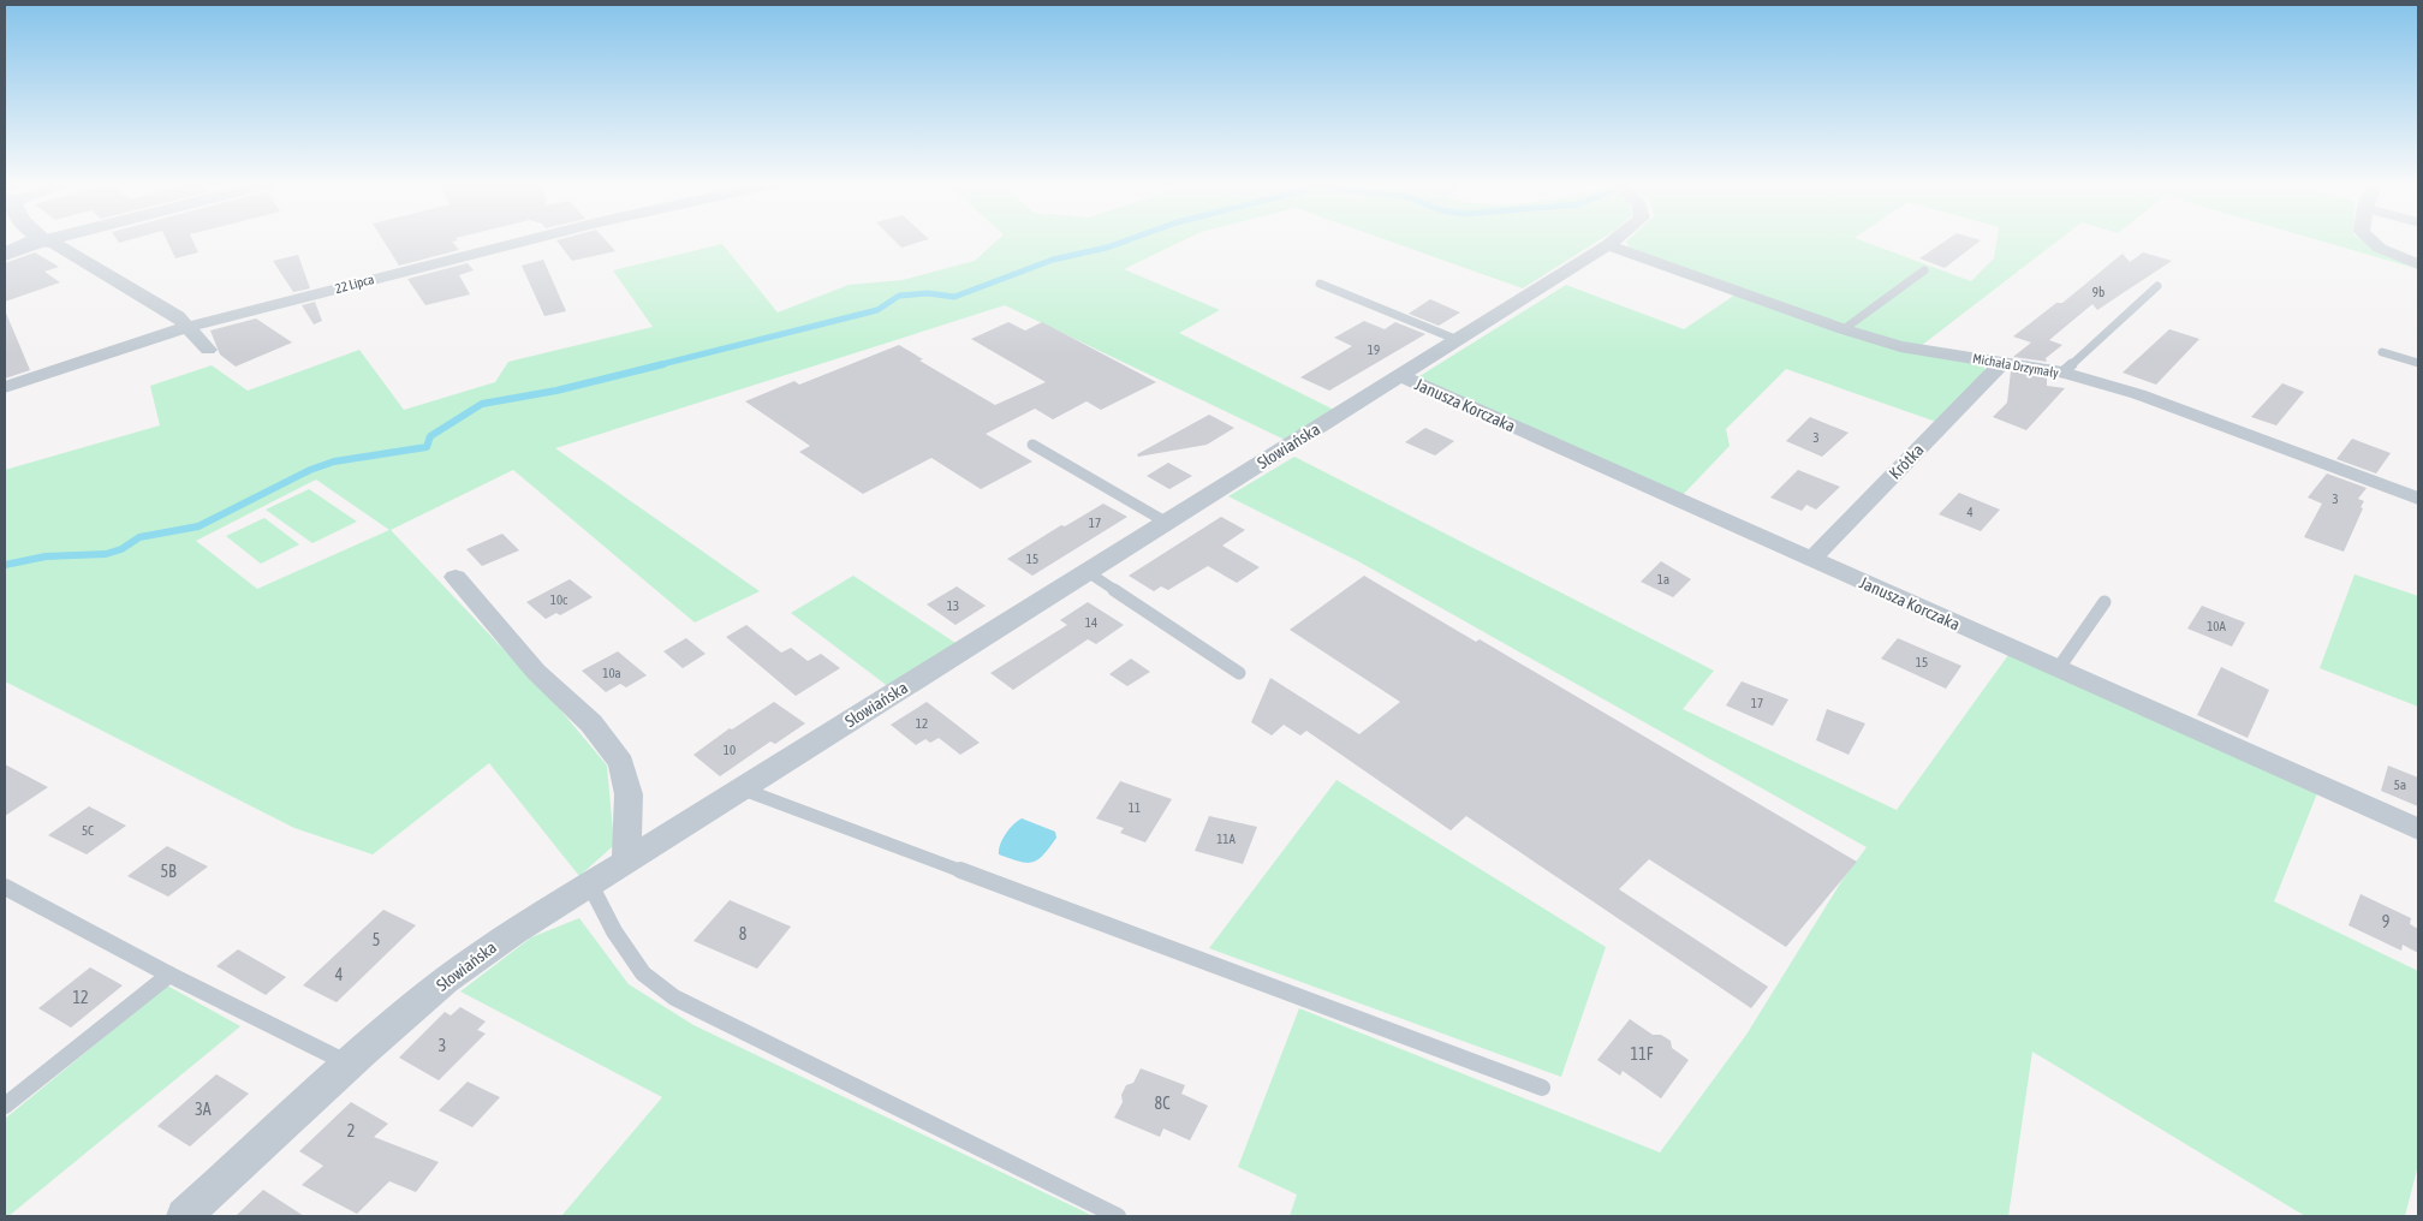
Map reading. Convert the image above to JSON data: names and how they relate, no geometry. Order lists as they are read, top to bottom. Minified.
{"streets":{"street":["22 Lipca","Michała Drzymały","Janusza Korczaka","Słowiańska","Krótka"]},"crossings":[["Michała Drzymały","Słowiańska"],["Michała Drzymały","Krótka"],["Janusza Korczaka","Słowiańska"],["Janusza Korczaka","Krótka"]],"house_numbers":["9b","19","3","3","4","17","15","1a","10c","13","14","10A","15","10a","17","12","10","5a","11","5C","11A","5B","9","8","5","4","12","3","11F","8C","3A","2"]}
